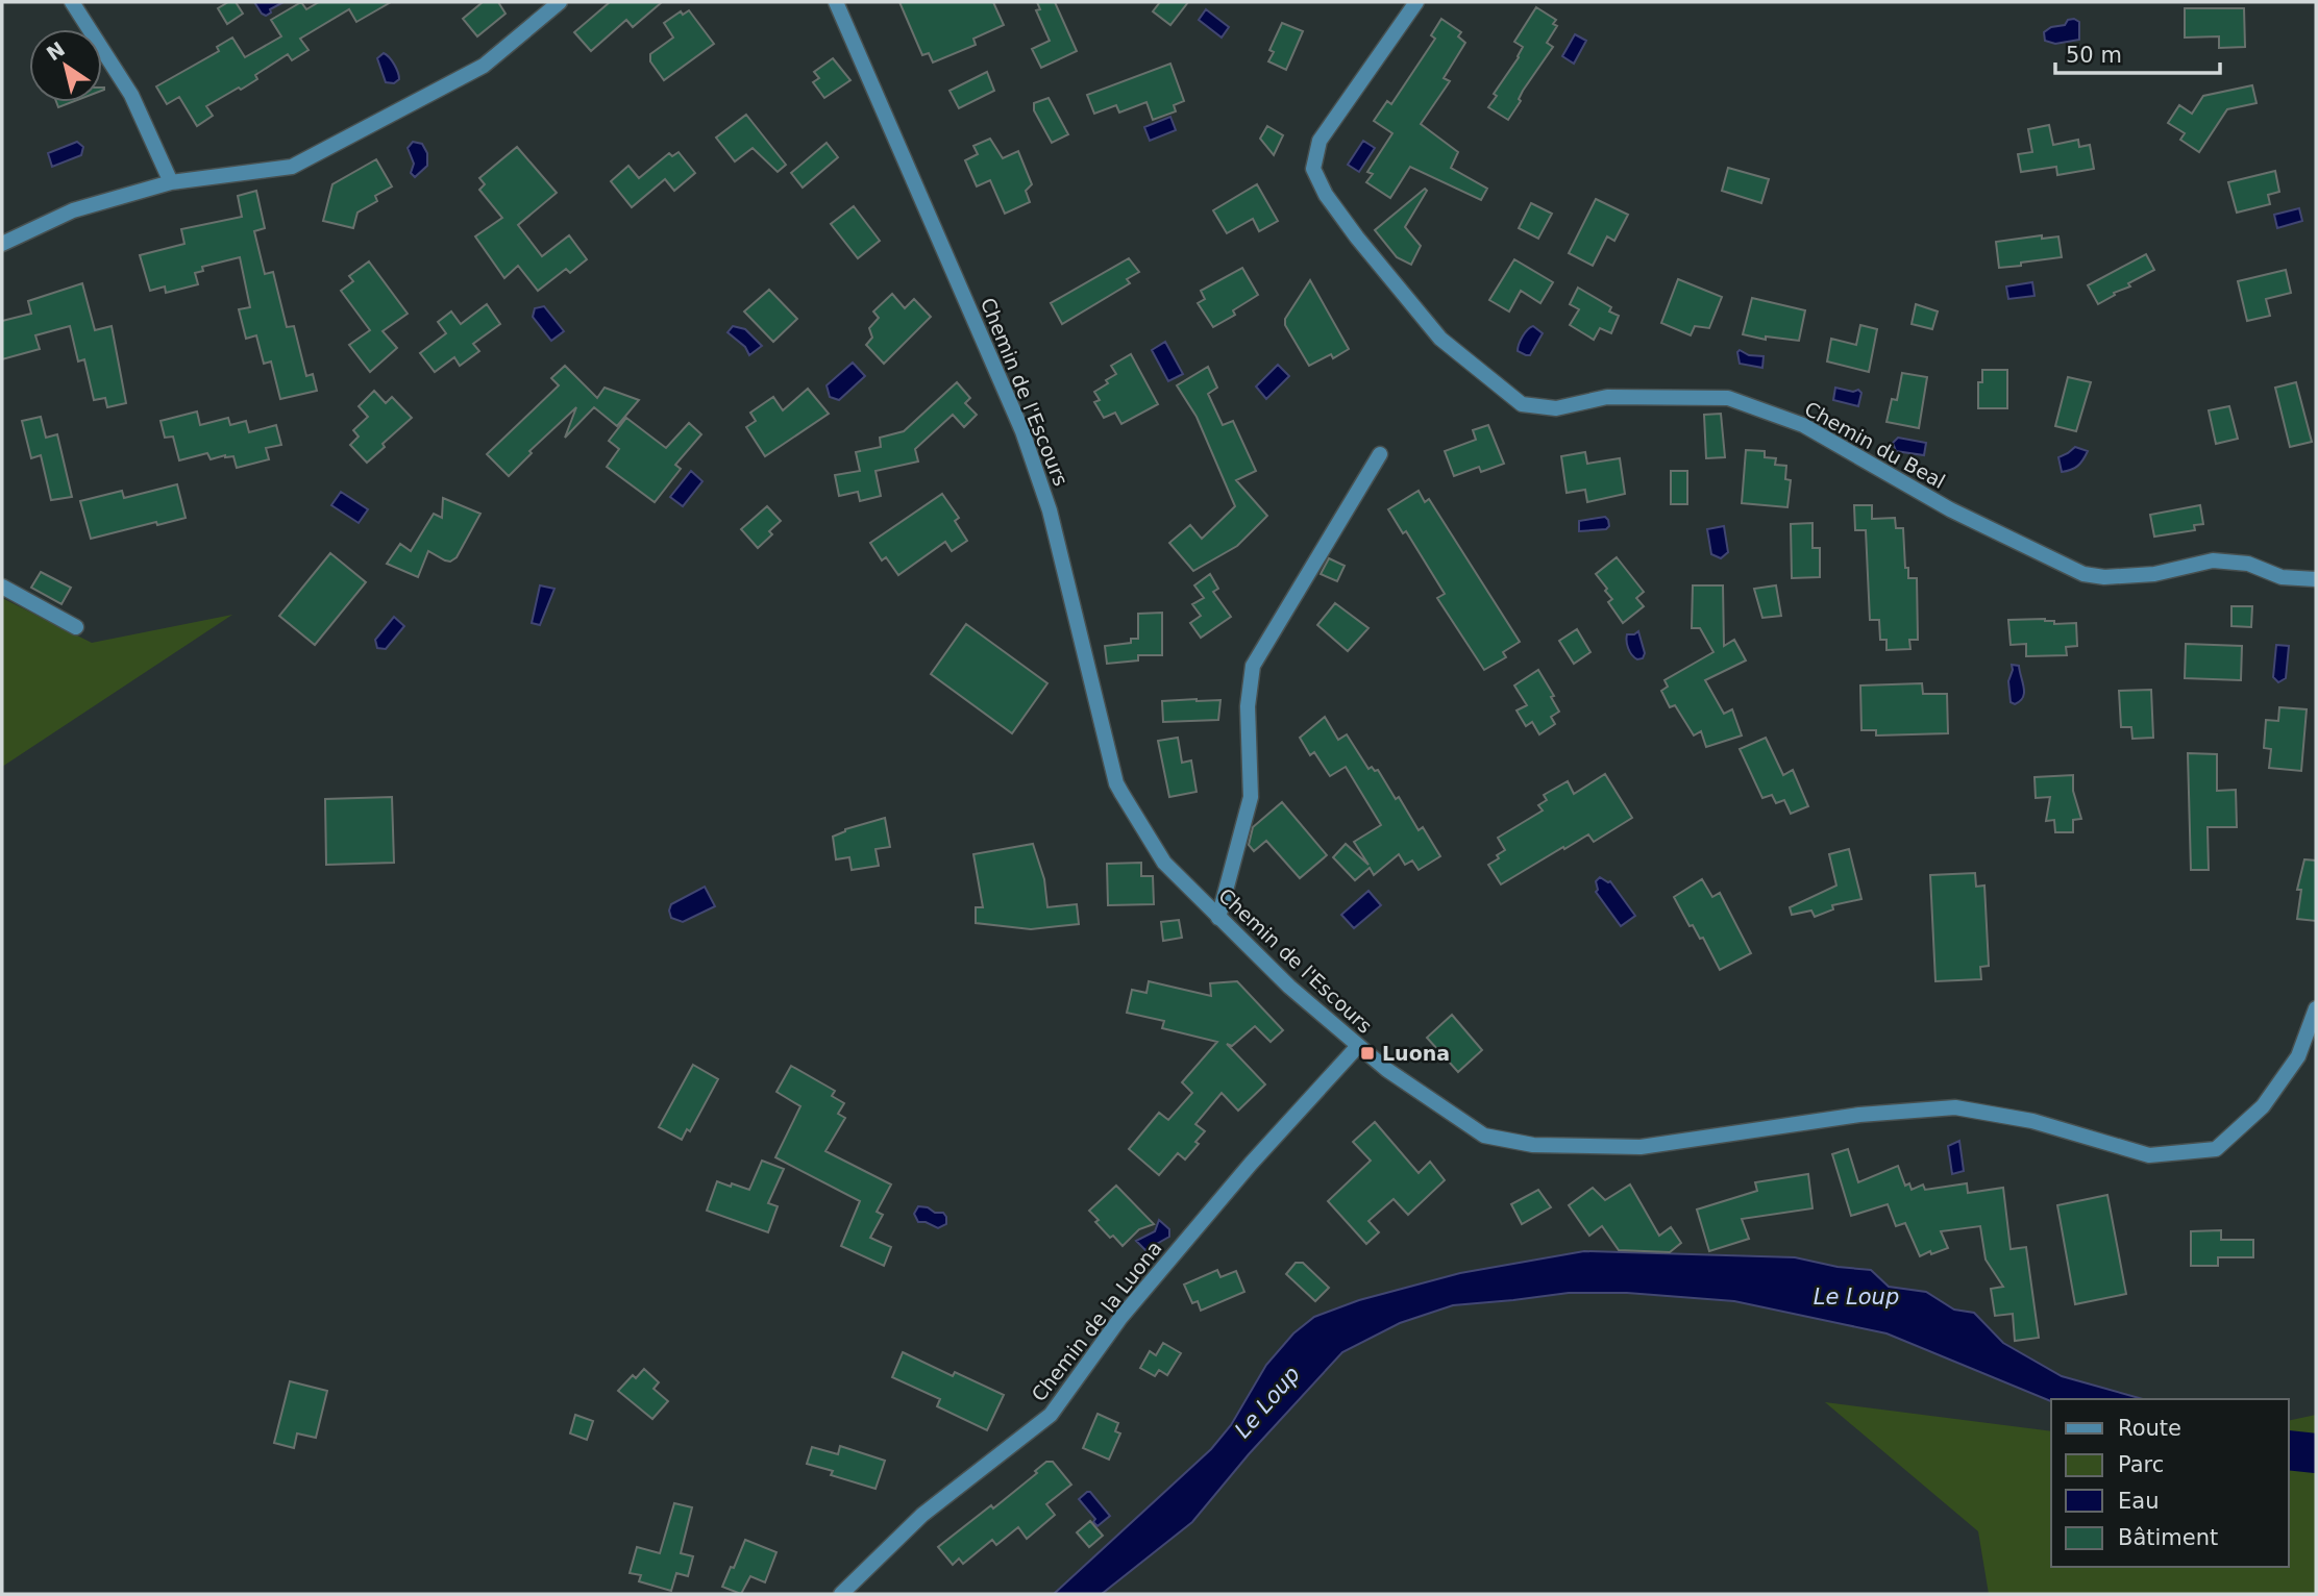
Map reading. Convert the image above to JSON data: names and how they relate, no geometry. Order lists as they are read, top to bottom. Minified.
{"streets":{"street":["Chemin de l'Escours","Chemin du Beal","Chemin de la Luona"]},"crossings":[["Chemin de l'Escours","Chemin de la Luona"]],"water":["Le Loup"],"places":{"transit":["Luona"]},"legend":["Route","Parc","Eau","Bâtiment"],"scale_bar":"50 m","north":"top left"}
